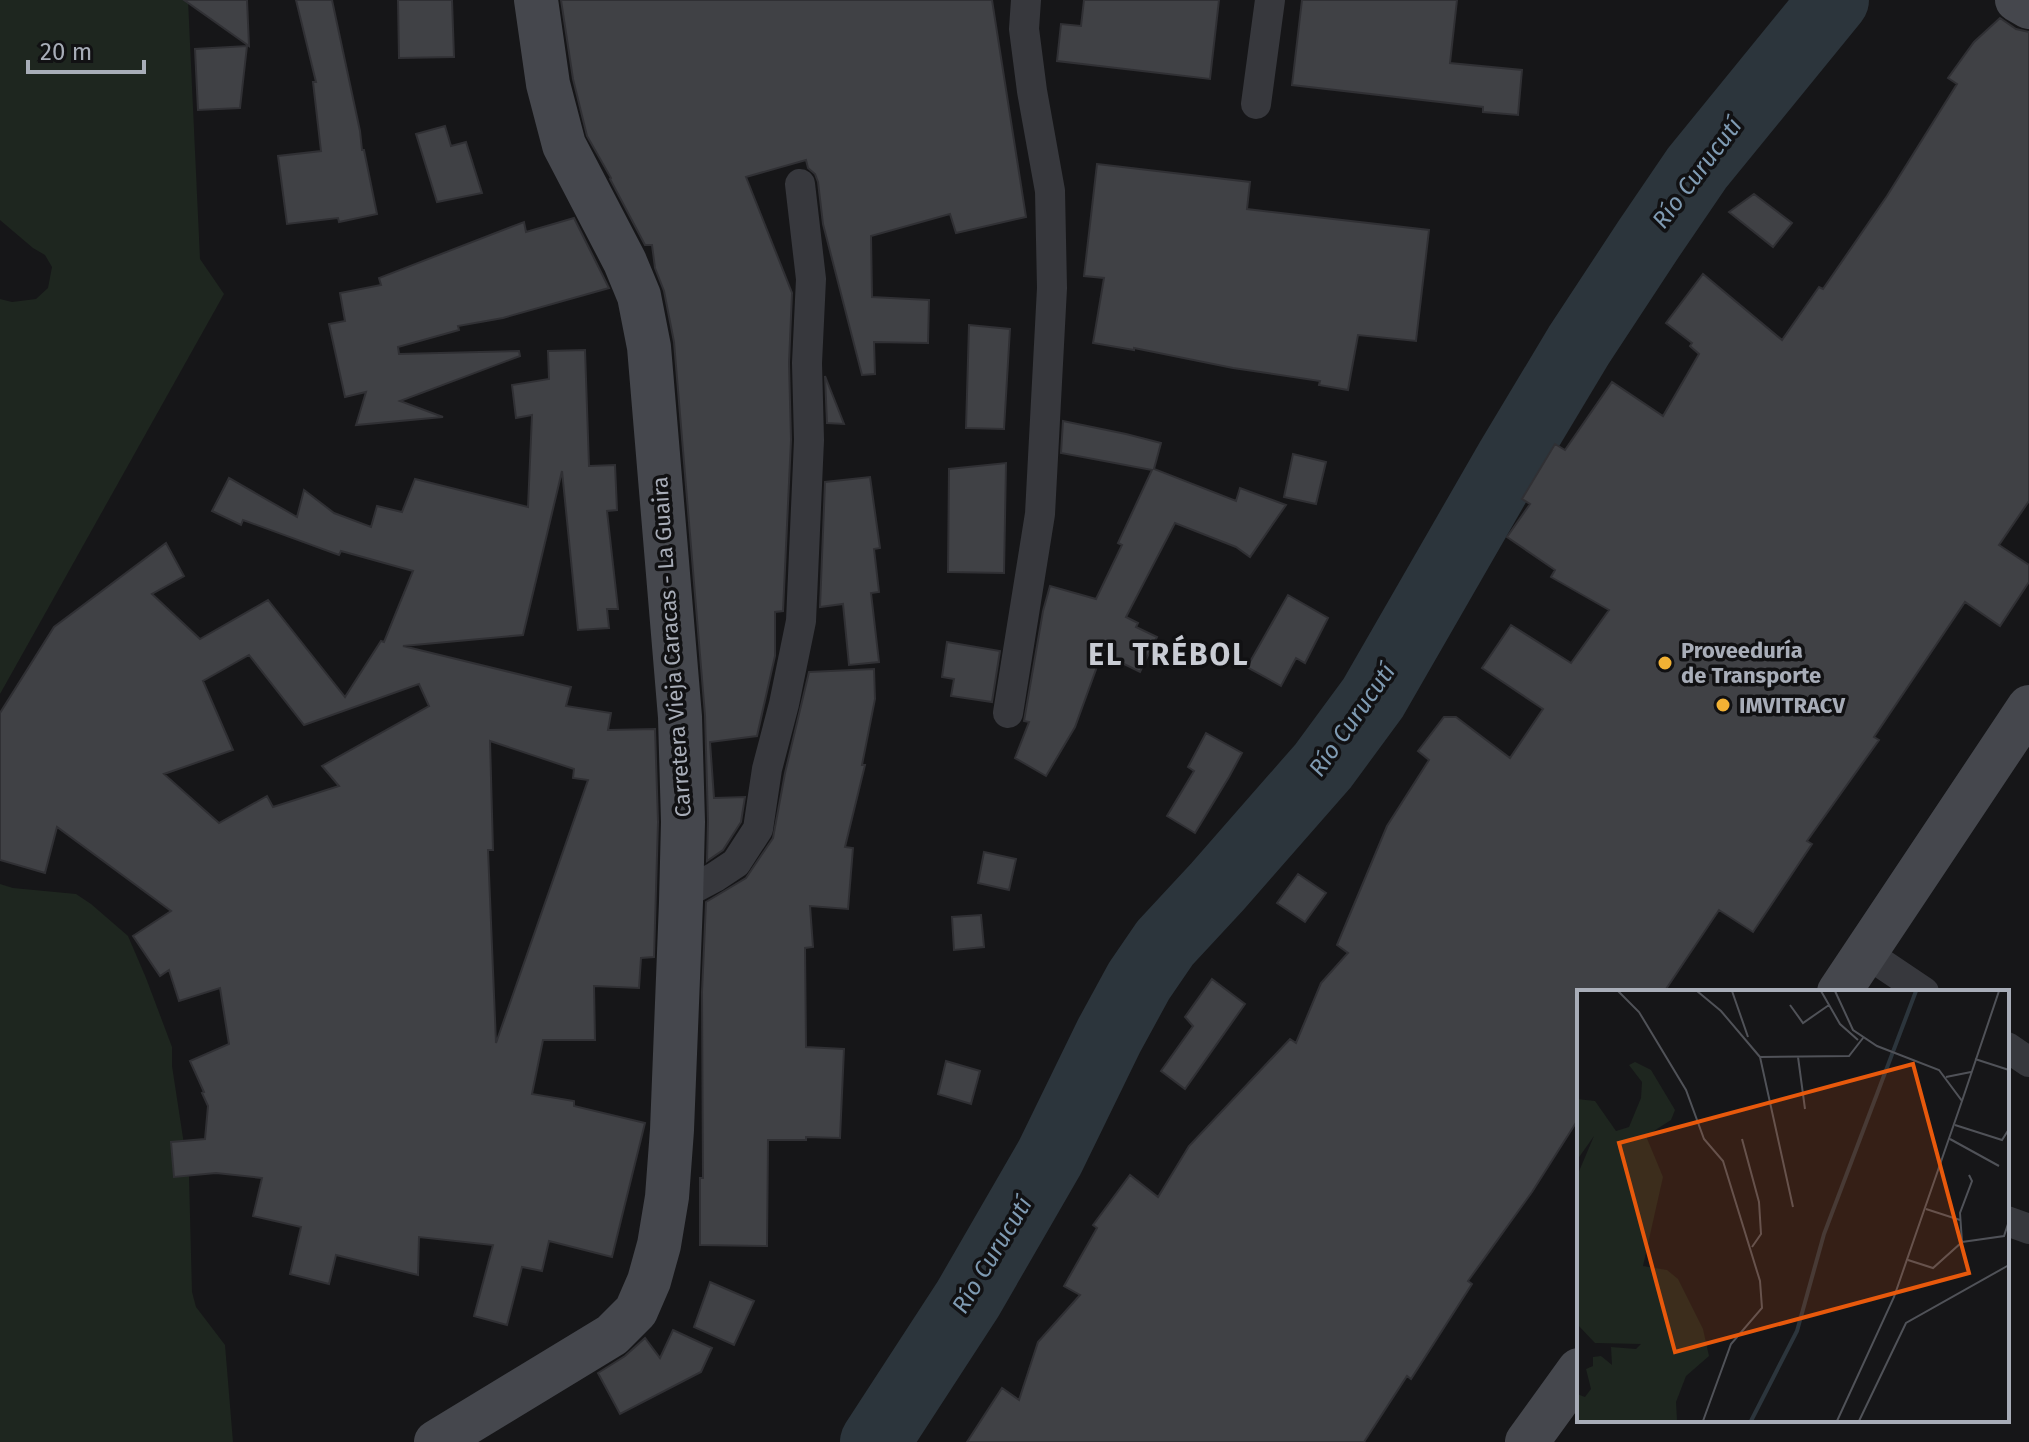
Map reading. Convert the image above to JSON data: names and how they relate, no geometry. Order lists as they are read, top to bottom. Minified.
{"streets":{"main road":["Carretera Vieja Caracas - La Guaira"]},"districts":["EL TRÉBOL"],"water":["Río Curucutí"],"places":["Proveeduría de Transporte","IMVITRACV"],"scale_bar":"20 m"}
